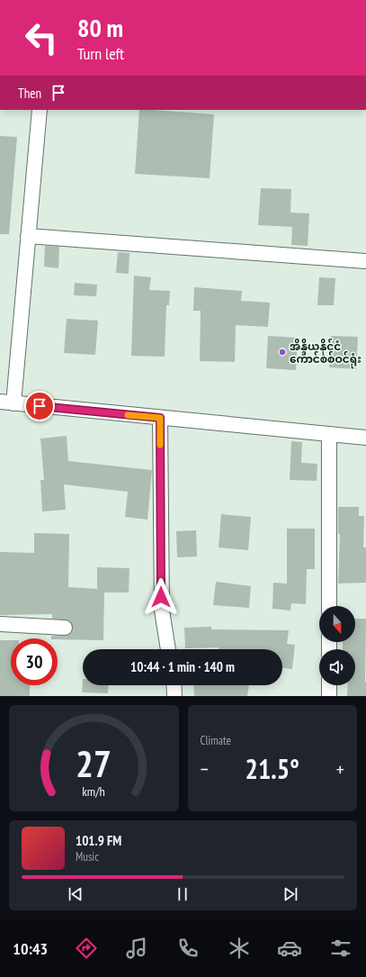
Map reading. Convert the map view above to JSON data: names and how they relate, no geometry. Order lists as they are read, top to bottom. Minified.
{"places":["အိန္ဒိယနိုင်ငံ ကောင်စစ်ဝင်ရုံး"],"north":"bottom","page":{"turn":["80 m","Turn left"],"then":"Then","limit":"30","trip":"10:44 · 1 min · 140 m","tile":"Climate","heat":["−","21.5°","+"],"song":["101.9 FM","Music"],"tabs":"10:43","gauge":["27","km/h"]}}
